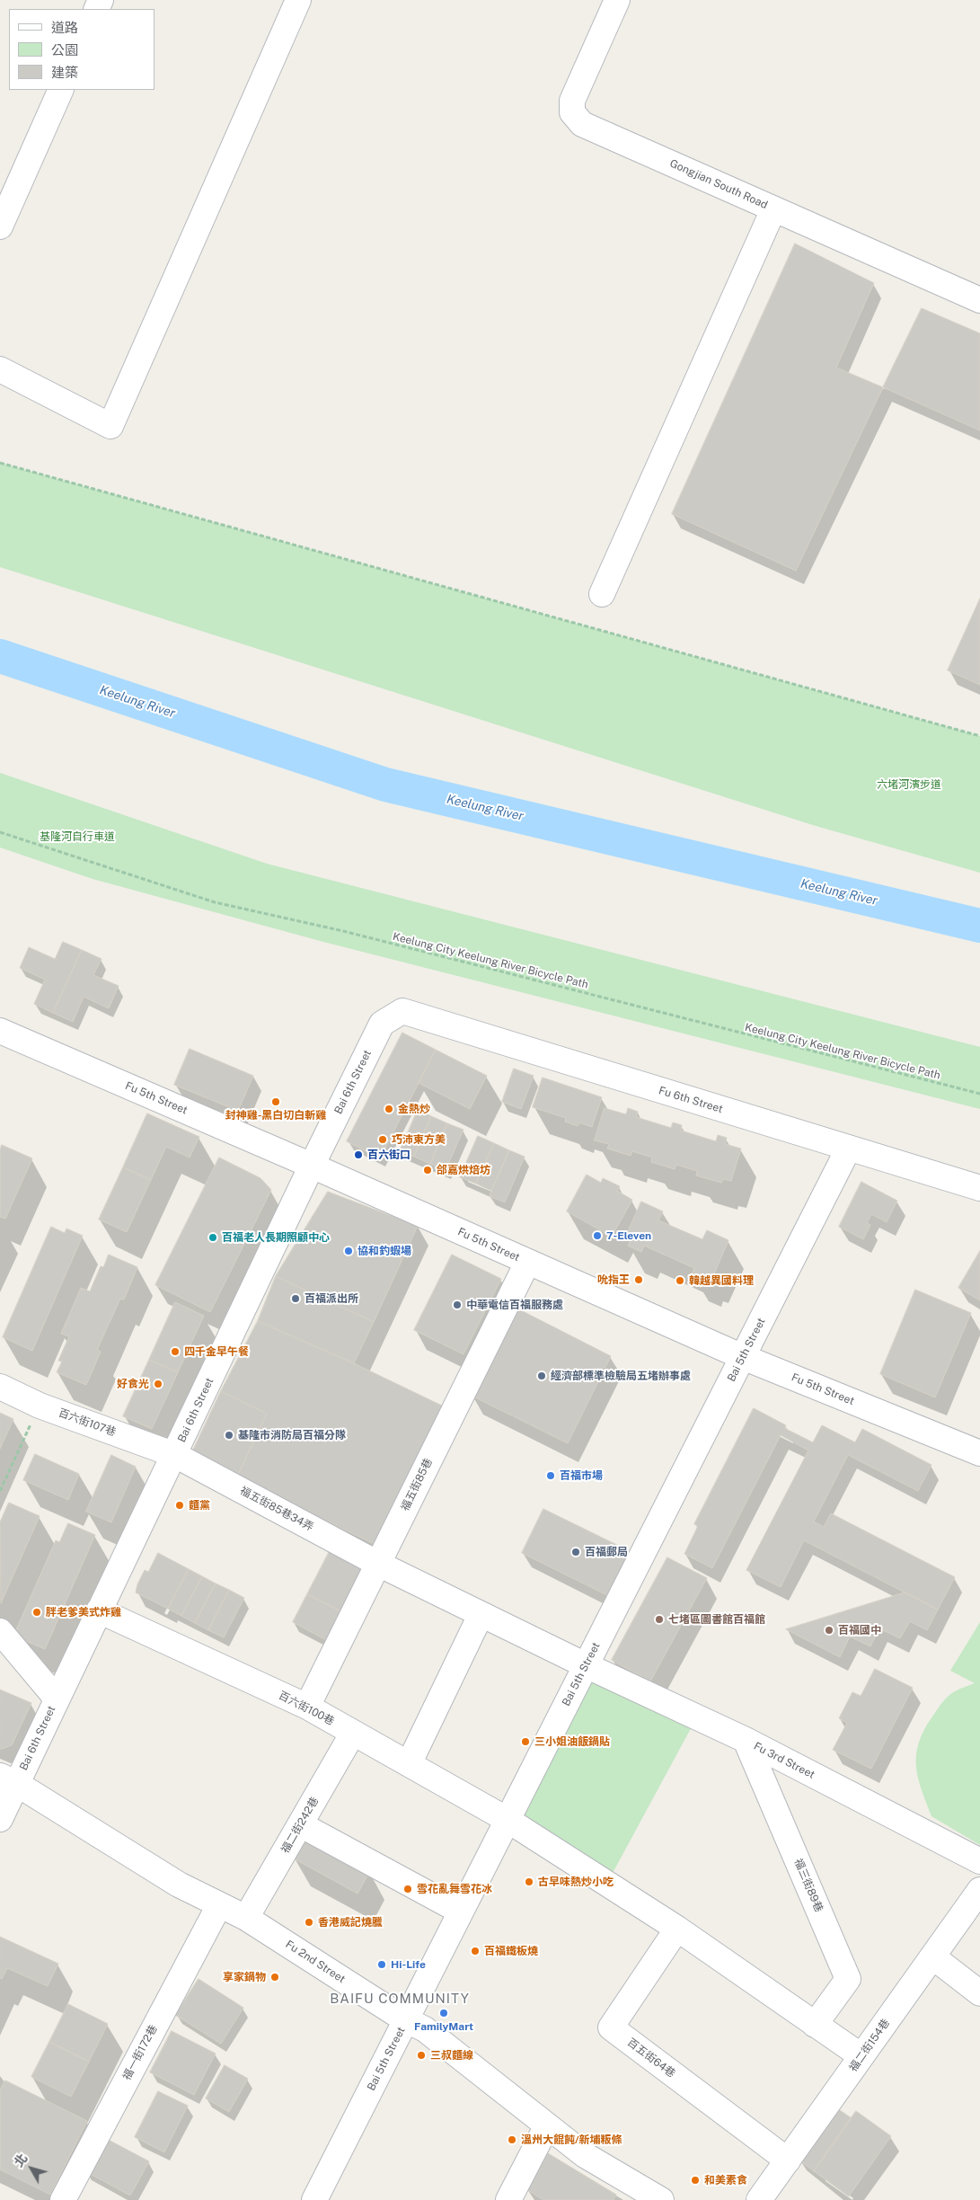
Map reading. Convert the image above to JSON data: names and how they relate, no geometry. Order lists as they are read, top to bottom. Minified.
{"streets":{"street":["Gongjian South Road","Bai 6th Street","Fu 5th Street","Fu 6th Street","Bai 5th Street","百六街107巷","福五街85巷","福五街85巷34弄","百六街100巷","Fu 3rd Street","福二街242巷","福三街89巷","Fu 2nd Street","福二街154巷","福一街172巷","百五街64巷"],"path":["Keelung City Keelung River Bicycle Path"]},"crossings":[["Bai 6th Street","Fu 5th Street"],["Bai 6th Street","Fu 6th Street"],["Bai 6th Street","百六街107巷"],["Bai 6th Street","福五街85巷34弄"],["Bai 6th Street","百六街100巷"],["Bai 6th Street","Fu 2nd Street"],["Fu 5th Street","Bai 5th Street"],["Fu 5th Street","福五街85巷"],["Fu 6th Street","Bai 5th Street"],["Bai 5th Street","百六街100巷"],["Bai 5th Street","Fu 3rd Street"],["Bai 5th Street","Fu 2nd Street"],["百六街107巷","福五街85巷34弄"],["福五街85巷","福五街85巷34弄"],["福五街85巷","百六街100巷"],["福五街85巷34弄","Fu 3rd Street"],["百六街100巷","福二街242巷"],["Fu 3rd Street","福三街89巷"],["福二街242巷","Fu 2nd Street"],["Fu 2nd Street","福一街172巷"],["福二街154巷","百五街64巷"]],"districts":["BAIFU COMMUNITY"],"water":["Keelung River"],"parks":["六堵河濱步道","基隆河自行車道"],"places":["封神雞-黑白切白斬雞","金熱炒","巧沛東方美","百六街口","郃嘉烘焙坊","7-Eleven","百福老人長期照顧中心","協和釣蝦場","吮指王","韓越異國料理","百福派出所","中華電信百福服務處","四千金早午餐","經濟部標準檢驗局五堵辦事處","好食光","基隆市消防局百福分隊","百福市場","麵黨","百福郵局","胖老爹美式炸雞","七堵區圖書館百福館","百福國中","三小姐油飯鍋貼","古早味熱炒小吃","雪花亂舞雪花冰","香港威記燒臘","百福鐵板燒","Hi-Life","享家鍋物","FamilyMart","三叔麵線","溫州大餛飩/新埔粄條","和美素食"],"legend":["道路","公園","建築"],"north":"top left"}
